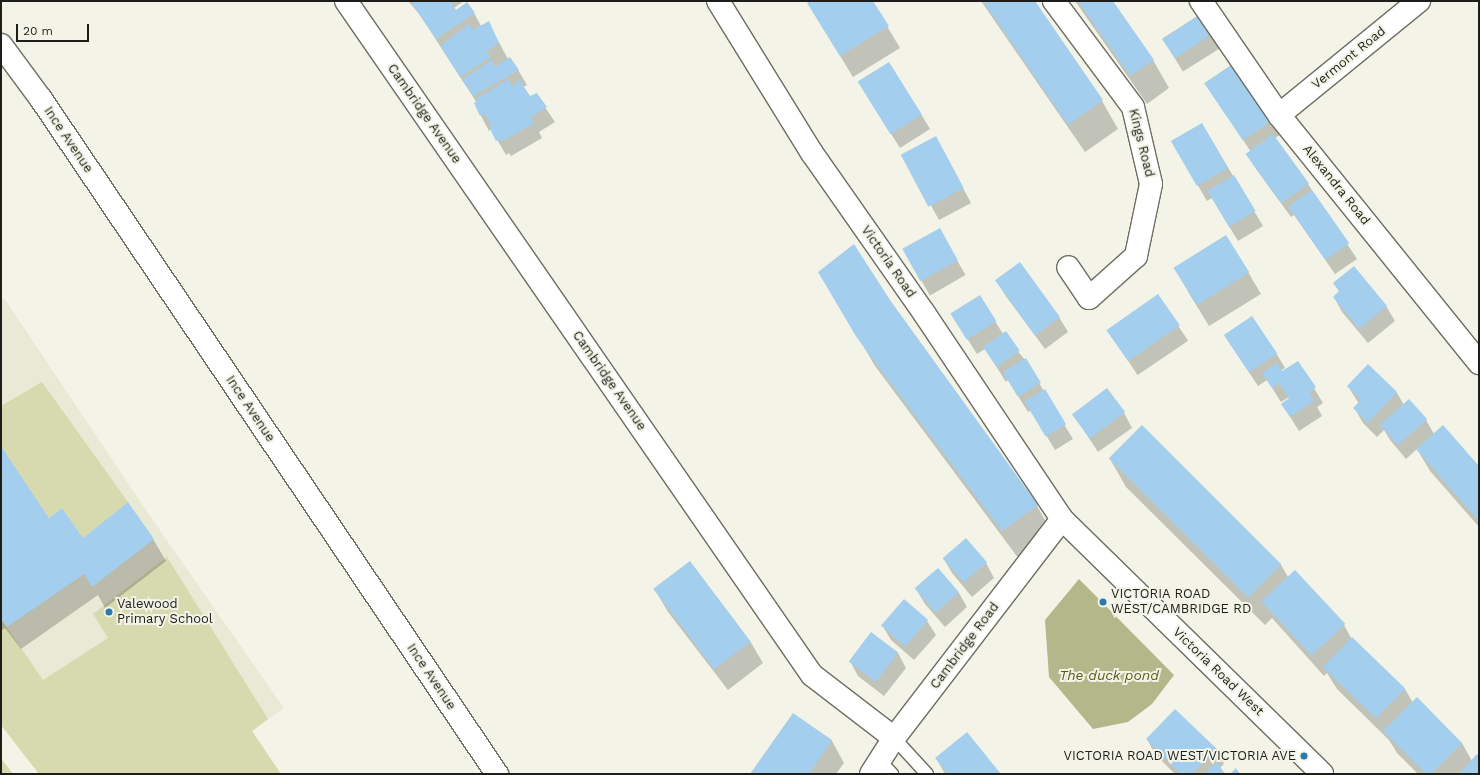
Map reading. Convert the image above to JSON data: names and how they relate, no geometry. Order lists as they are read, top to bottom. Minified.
{"streets":{"street":["Vermont Road","Cambridge Avenue","Ince Avenue","Kings Road","Alexandra Road","Victoria Road","Cambridge Road","Victoria Road West"]},"crossings":[["Vermont Road","Alexandra Road"],["Cambridge Avenue","Cambridge Road"],["Victoria Road","Cambridge Road"],["Victoria Road","Victoria Road West"],["Cambridge Road","Victoria Road West"]],"water":["The duck pond"],"places":["VICTORIA ROAD WEST/CAMBRIDGE RD","Valewood Primary School","VICTORIA ROAD WEST/VICTORIA AVE"],"scale_bar":"20 m"}
